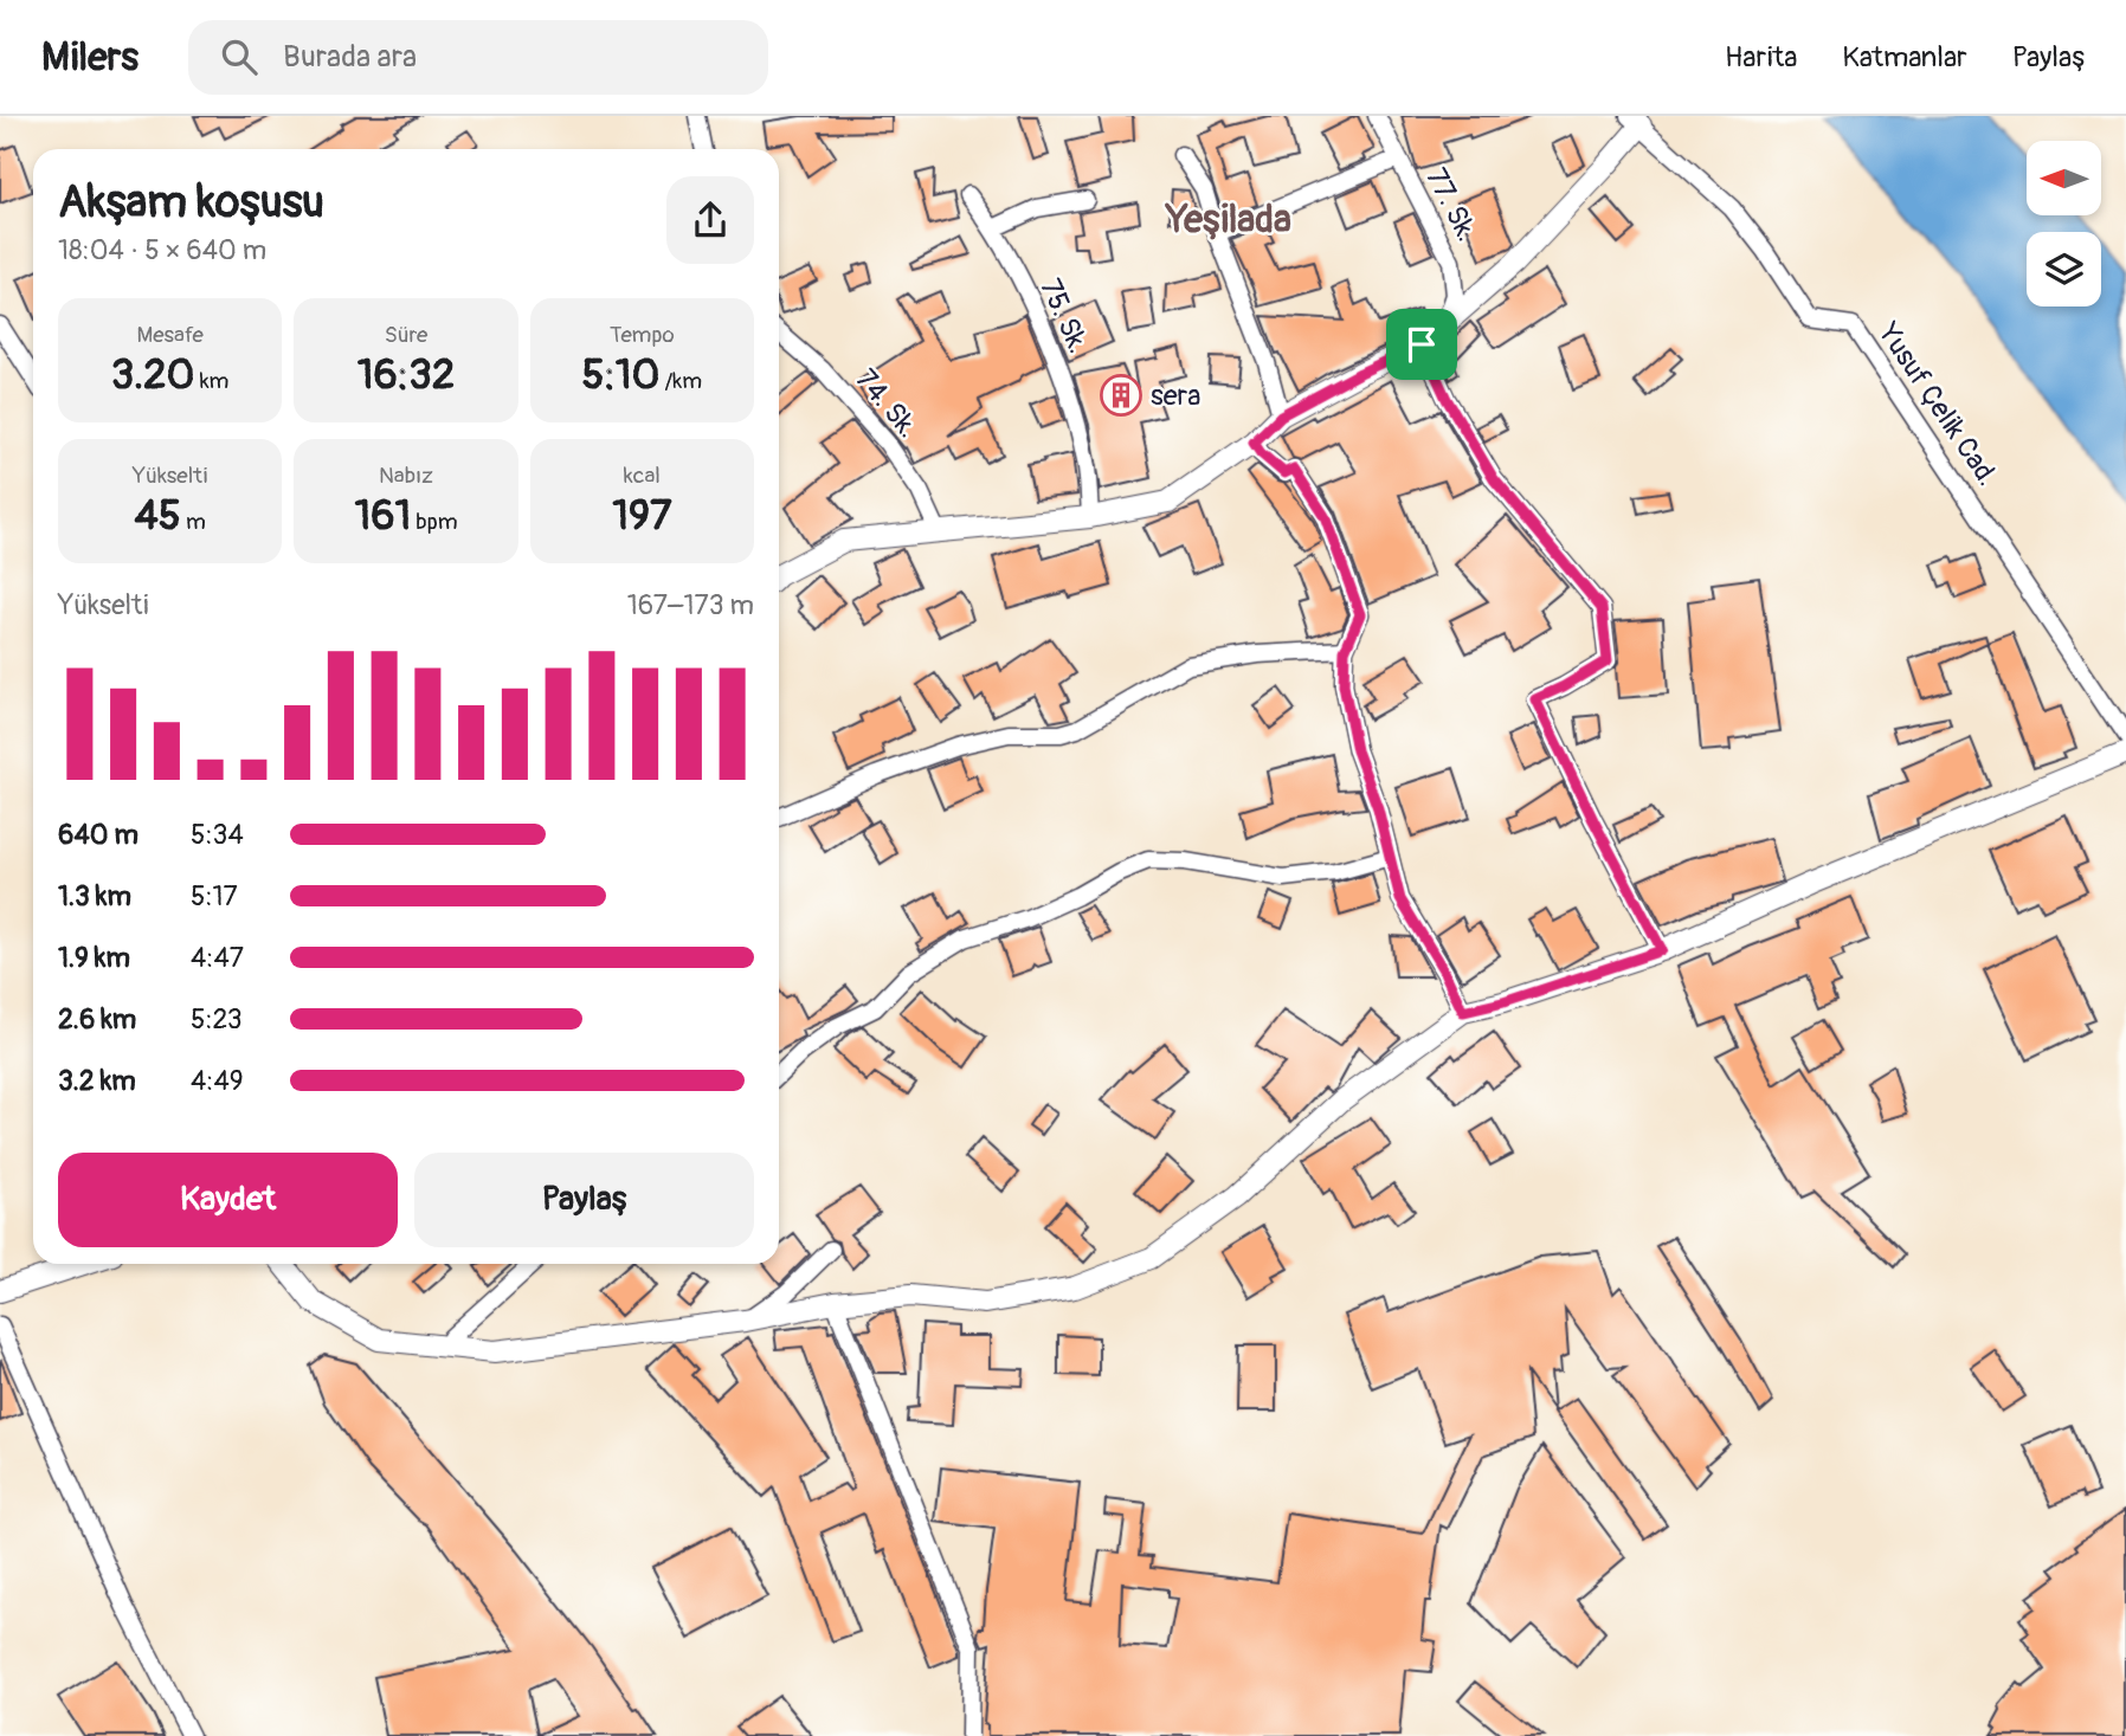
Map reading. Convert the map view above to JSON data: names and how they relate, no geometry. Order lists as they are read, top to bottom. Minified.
{"streets":{"street":["77. Sk.","75. Sk.","74. Sk.","Yusuf Çelik Cad."]},"districts":["Yeşilada"],"places":{"building":["sera"]},"north":"left","page":{"header":"Milers","search":"Burada ara","nav":["Harita","Katmanlar","Paylaş"],"heading":["Akşam koşusu","18:04 · 5 × 640 m"],"stats":[["Mesafe","3.20 km"],["Süre","16:32"],["Tempo","5:10 /km"],["Yükselti","45 m"],["Nabız","161 bpm"],["kcal","197"]],"chart":["Yükselti","167–173 m"],"list":[{"name":"640 m","note":"5:34"},{"name":"1.3 km","note":"5:17"},{"name":"1.9 km","note":"4:47"},{"name":"2.6 km","note":"5:23"},{"name":"3.2 km","note":"4:49"}],"buttons":["Kaydet","Paylaş"]}}
